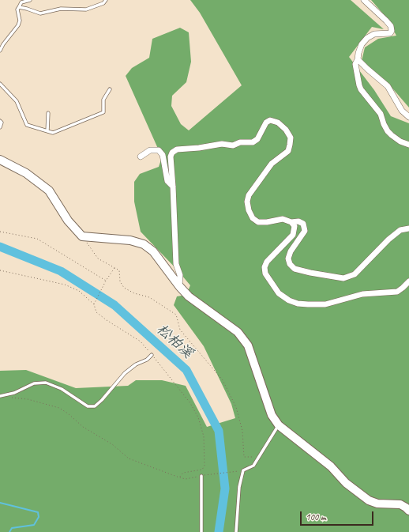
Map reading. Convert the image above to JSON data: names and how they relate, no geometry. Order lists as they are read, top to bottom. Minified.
{"water":["松柏溪"],"scale_bar":"100 m"}
